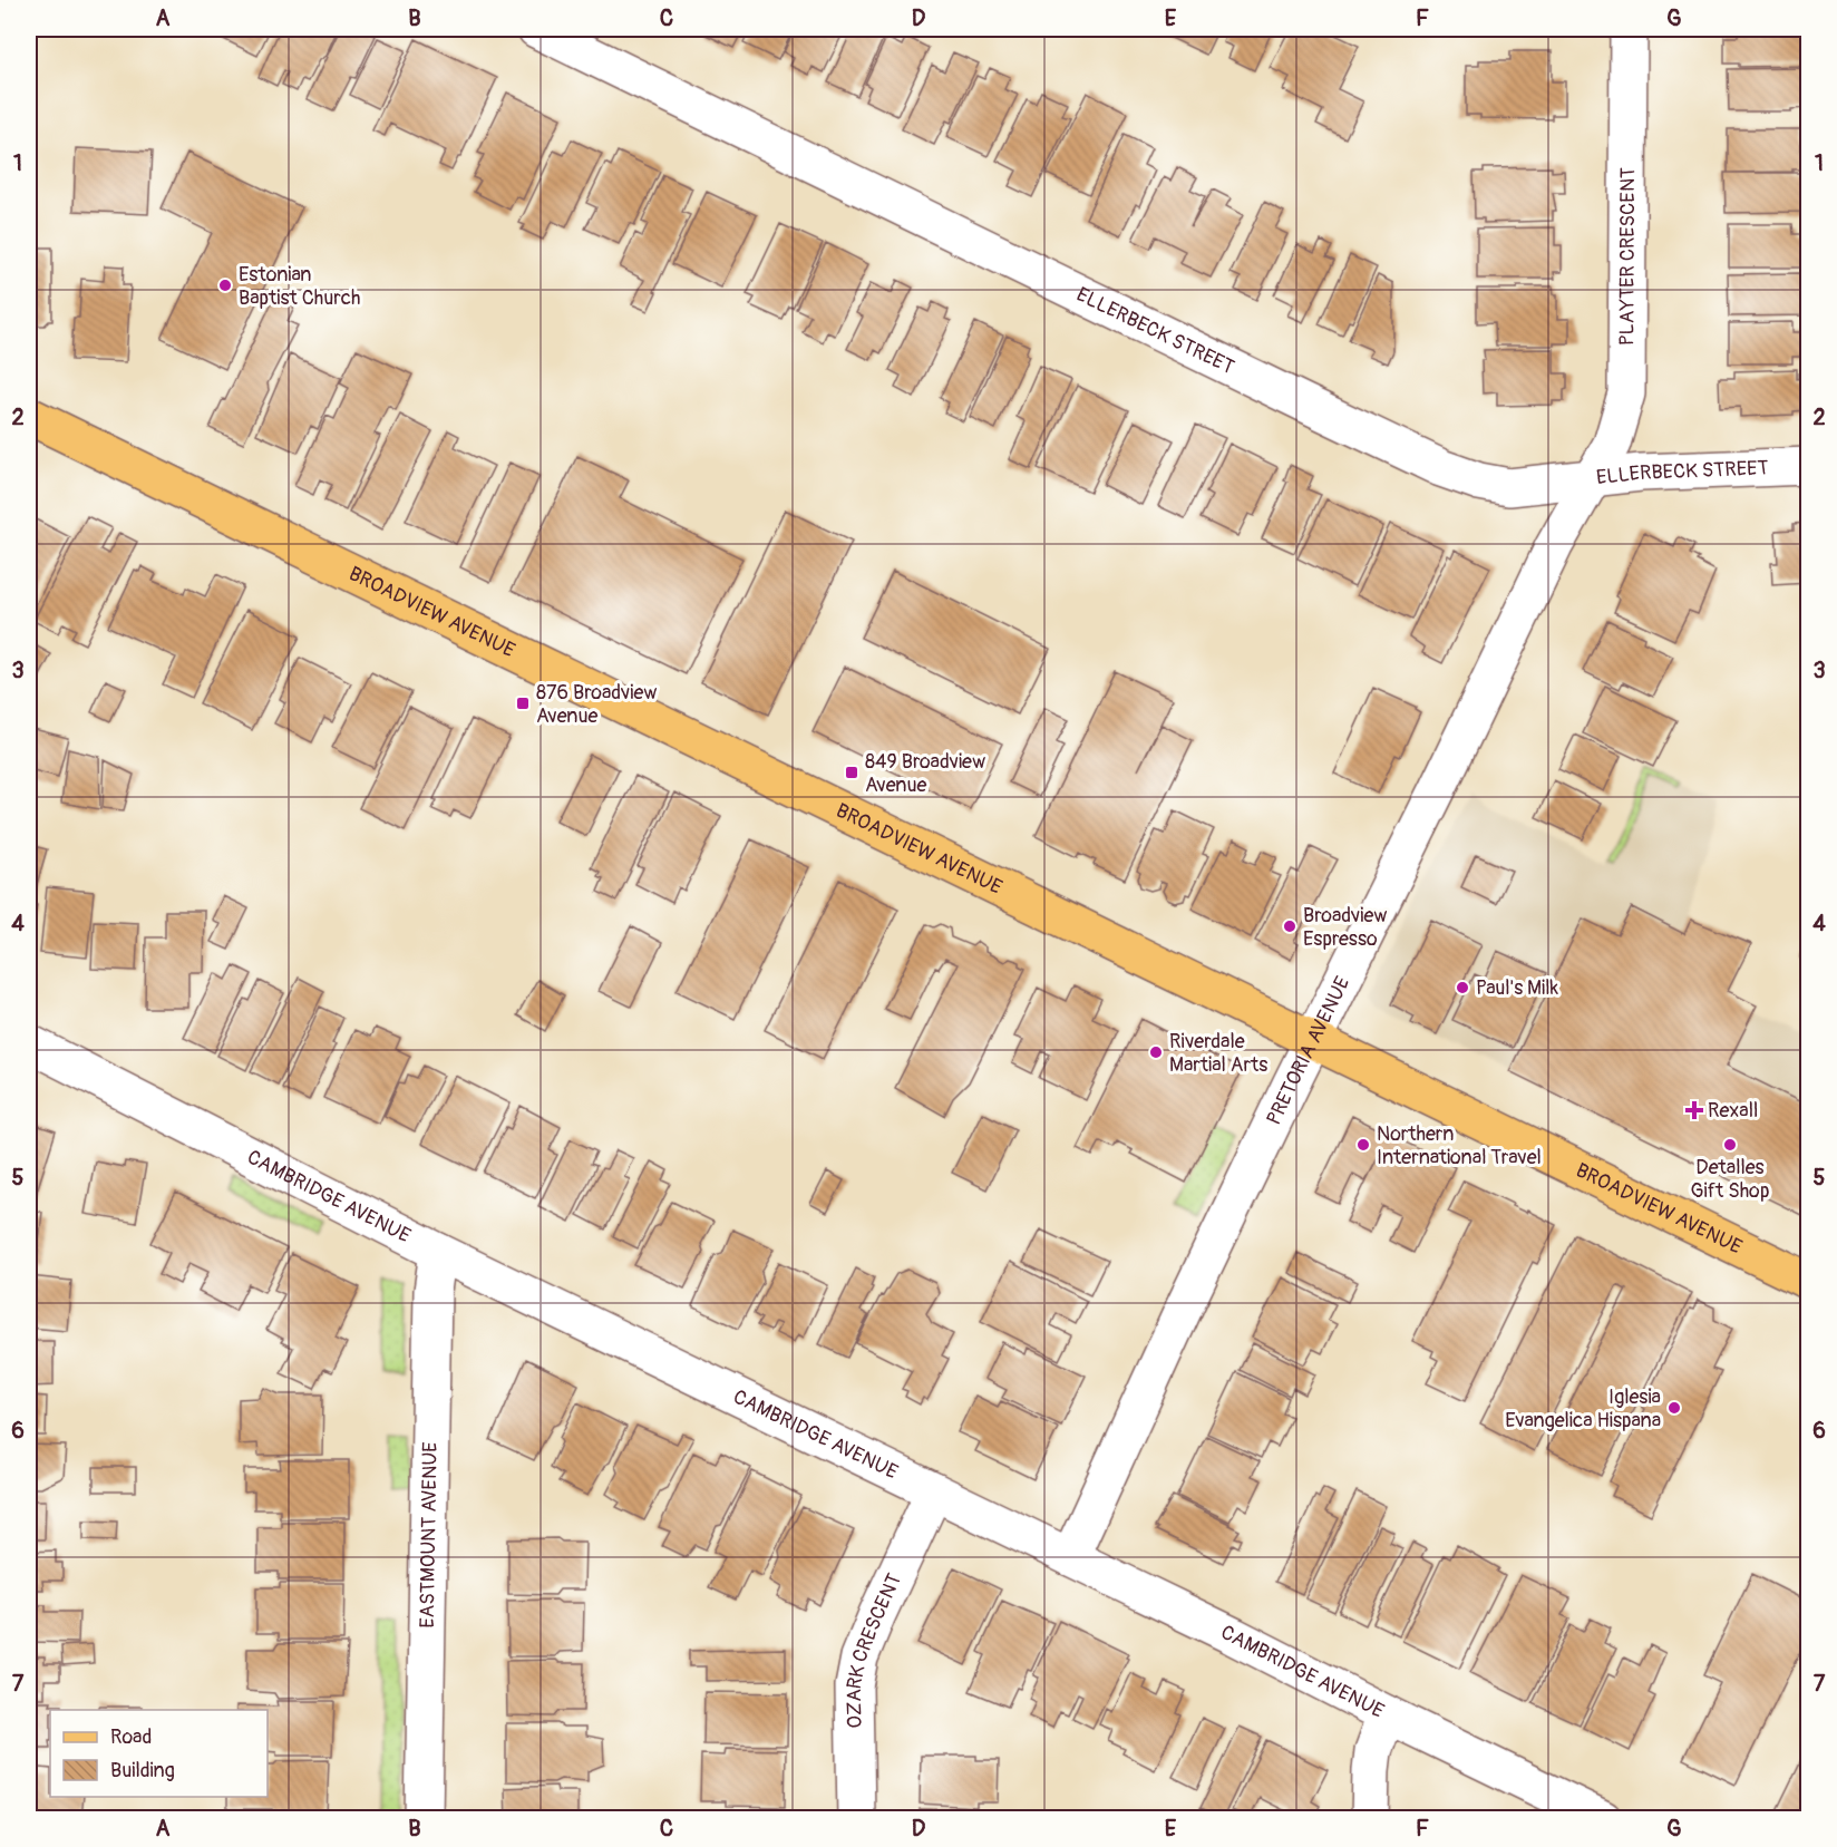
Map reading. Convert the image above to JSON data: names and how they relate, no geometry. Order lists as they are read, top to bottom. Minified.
{"streets":{"main road":["BROADVIEW AVENUE"],"street":["PLAYTER CRESCENT","ELLERBECK STREET","PRETORIA AVENUE","CAMBRIDGE AVENUE","EASTMOUNT AVENUE","OZARK CRESCENT"]},"crossings":[["PLAYTER CRESCENT","ELLERBECK STREET"],["PLAYTER CRESCENT","PRETORIA AVENUE"],["ELLERBECK STREET","PRETORIA AVENUE"],["BROADVIEW AVENUE","PRETORIA AVENUE"],["PRETORIA AVENUE","CAMBRIDGE AVENUE"],["CAMBRIDGE AVENUE","EASTMOUNT AVENUE"],["CAMBRIDGE AVENUE","OZARK CRESCENT"]],"places":{"other":["Estonian Baptist Church","Broadview Espresso","Paul's Milk","Riverdale Martial Arts","Northern International Travel","Detalles Gift Shop","Iglesia Evangelica Hispana"],"transit":["876 Broadview Avenue","849 Broadview Avenue"],"health":["Rexall"]},"legend":["Road","Building"],"grid":{"columns":["A","B","C","D","E","F","G"],"rows":["1","2","3","4","5","6","7"]}}
